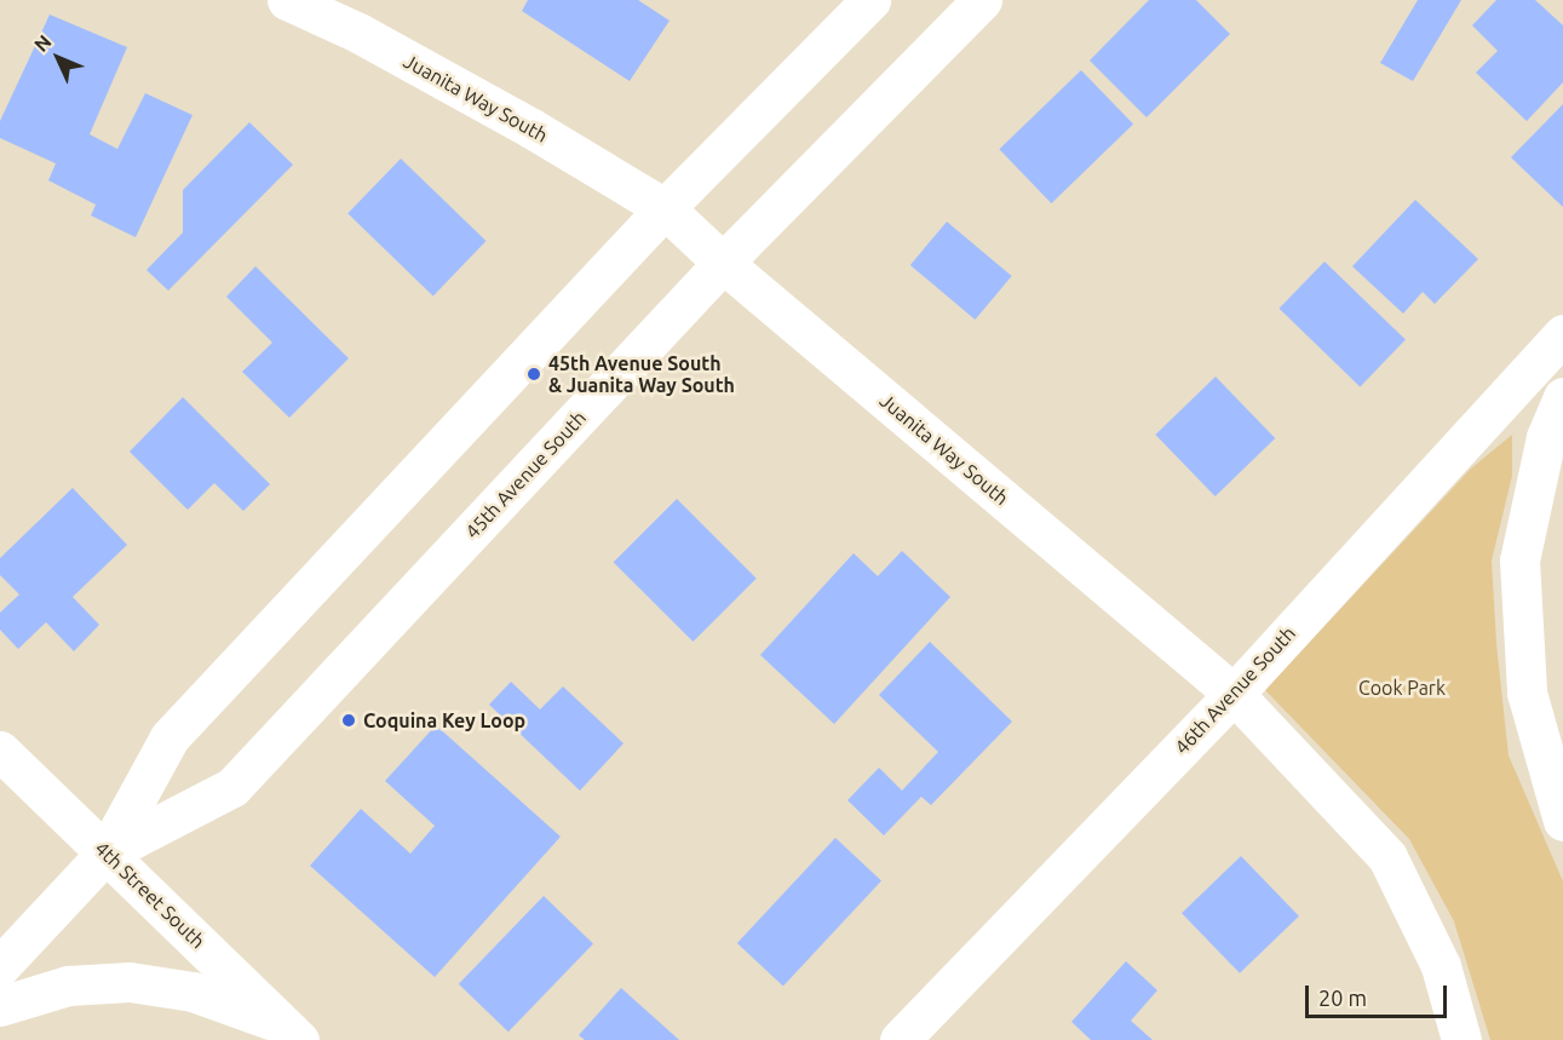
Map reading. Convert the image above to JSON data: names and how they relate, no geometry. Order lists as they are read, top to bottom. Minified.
{"streets":{"street":["Juanita Way South","45th Avenue South","46th Avenue South","4th Street South"]},"crossings":[["Juanita Way South","45th Avenue South"],["Juanita Way South","46th Avenue South"],["45th Avenue South","4th Street South"]],"parks":["Cook Park"],"places":["45th Avenue South & Juanita Way South","Coquina Key Loop"],"scale_bar":"20 m","north":"top left"}
